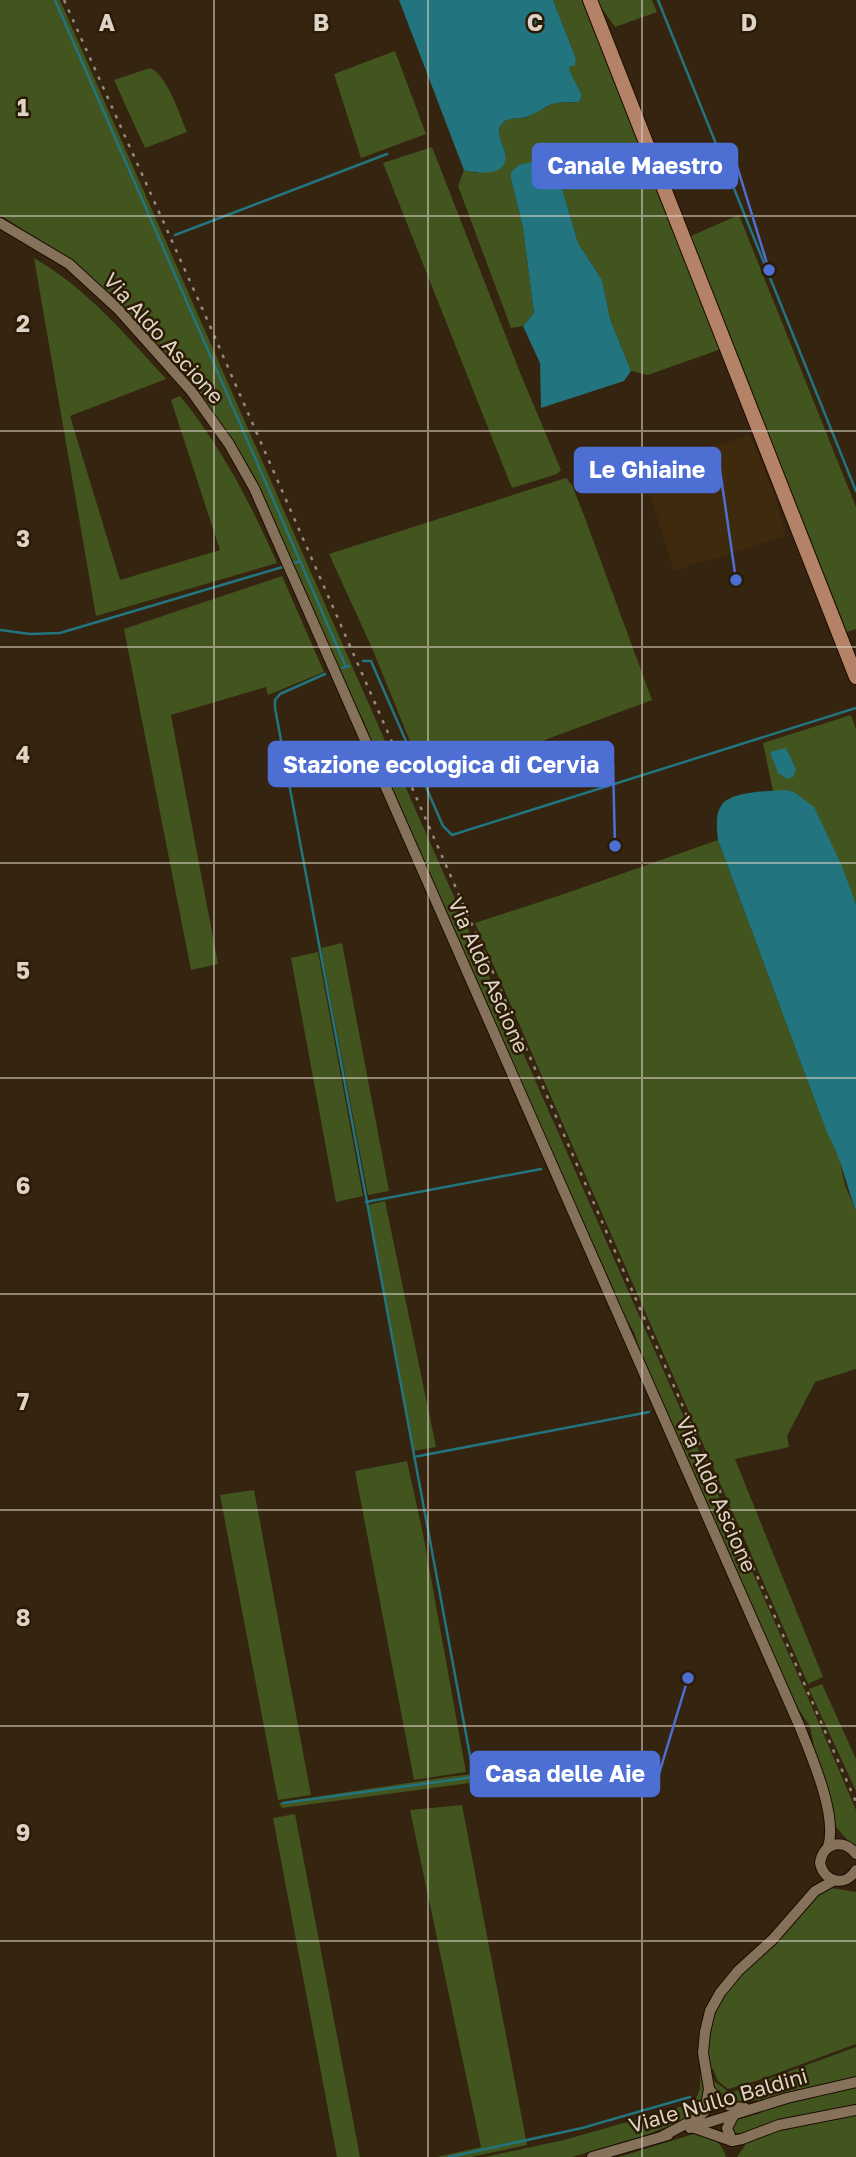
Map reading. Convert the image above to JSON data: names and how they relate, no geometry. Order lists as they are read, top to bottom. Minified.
{"streets":{"street":["Via Aldo Ascione","Viale Nullo Baldini"]},"places":["Canale Maestro","Le Ghiaine","Stazione ecologica di Cervia","Casa delle Aie"],"grid":{"columns":["A","B","C","D"],"rows":["1","2","3","4","5","6","7","8","9"]}}
